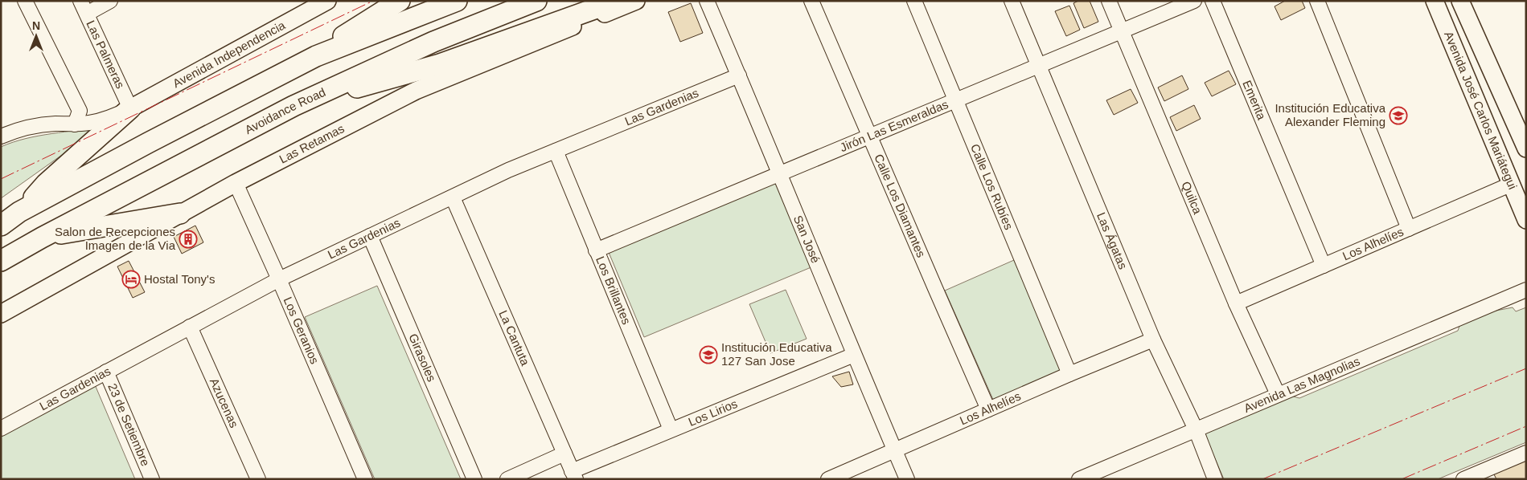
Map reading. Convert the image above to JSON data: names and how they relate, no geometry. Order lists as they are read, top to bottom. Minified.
{"streets":{"highway":["Avoidance Road"],"main road":["Avenida Independencia","Avenida José Carlos Mariátegui","Las Retamas"],"street":["Las Palmeras","Emerita","Las Gardenias","Jirón Las Esmeraldas","Calle Los Rubíes","Quilca","Calle Los Diamantes","San José","Las Ágatas","Los Alhelíes","Los Brillantes","Los Geranios","La Cantuta","Girasoles","Avenida Las Magnolias","Azucenas","Los Lirios","23 de Setiembre"]},"crossings":[["Las Palmeras","Avenida Independencia"],["Emerita","Los Alhelíes"],["Las Gardenias","San José"],["Las Gardenias","Los Brillantes"],["Las Gardenias","Los Geranios"],["Las Gardenias","La Cantuta"],["Las Gardenias","Girasoles"],["Las Gardenias","Azucenas"],["Las Gardenias","23 de Setiembre"],["Avenida José Carlos Mariátegui","Los Alhelíes"],["Jirón Las Esmeraldas","Calle Los Rubíes"],["Jirón Las Esmeraldas","Quilca"],["Jirón Las Esmeraldas","Calle Los Diamantes"],["Jirón Las Esmeraldas","San José"],["Jirón Las Esmeraldas","Las Ágatas"],["Jirón Las Esmeraldas","Los Brillantes"],["Las Retamas","Los Geranios"],["Calle Los Rubíes","Los Alhelíes"],["Quilca","Los Alhelíes"],["Quilca","Avenida Las Magnolias"],["Calle Los Diamantes","Los Alhelíes"],["San José","Los Alhelíes"],["San José","Los Lirios"],["Las Ágatas","Los Alhelíes"],["Las Ágatas","Avenida Las Magnolias"],["Los Brillantes","Los Lirios"],["La Cantuta","Los Lirios"]],"places":{"school or university":["Institución Educativa Alexander Fleming","Institución Educativa 127 San Jose"],"building":["Salon de Recepciones Imagen de la Via"],"hotel":["Hostal Tony's"]},"north":"top"}
